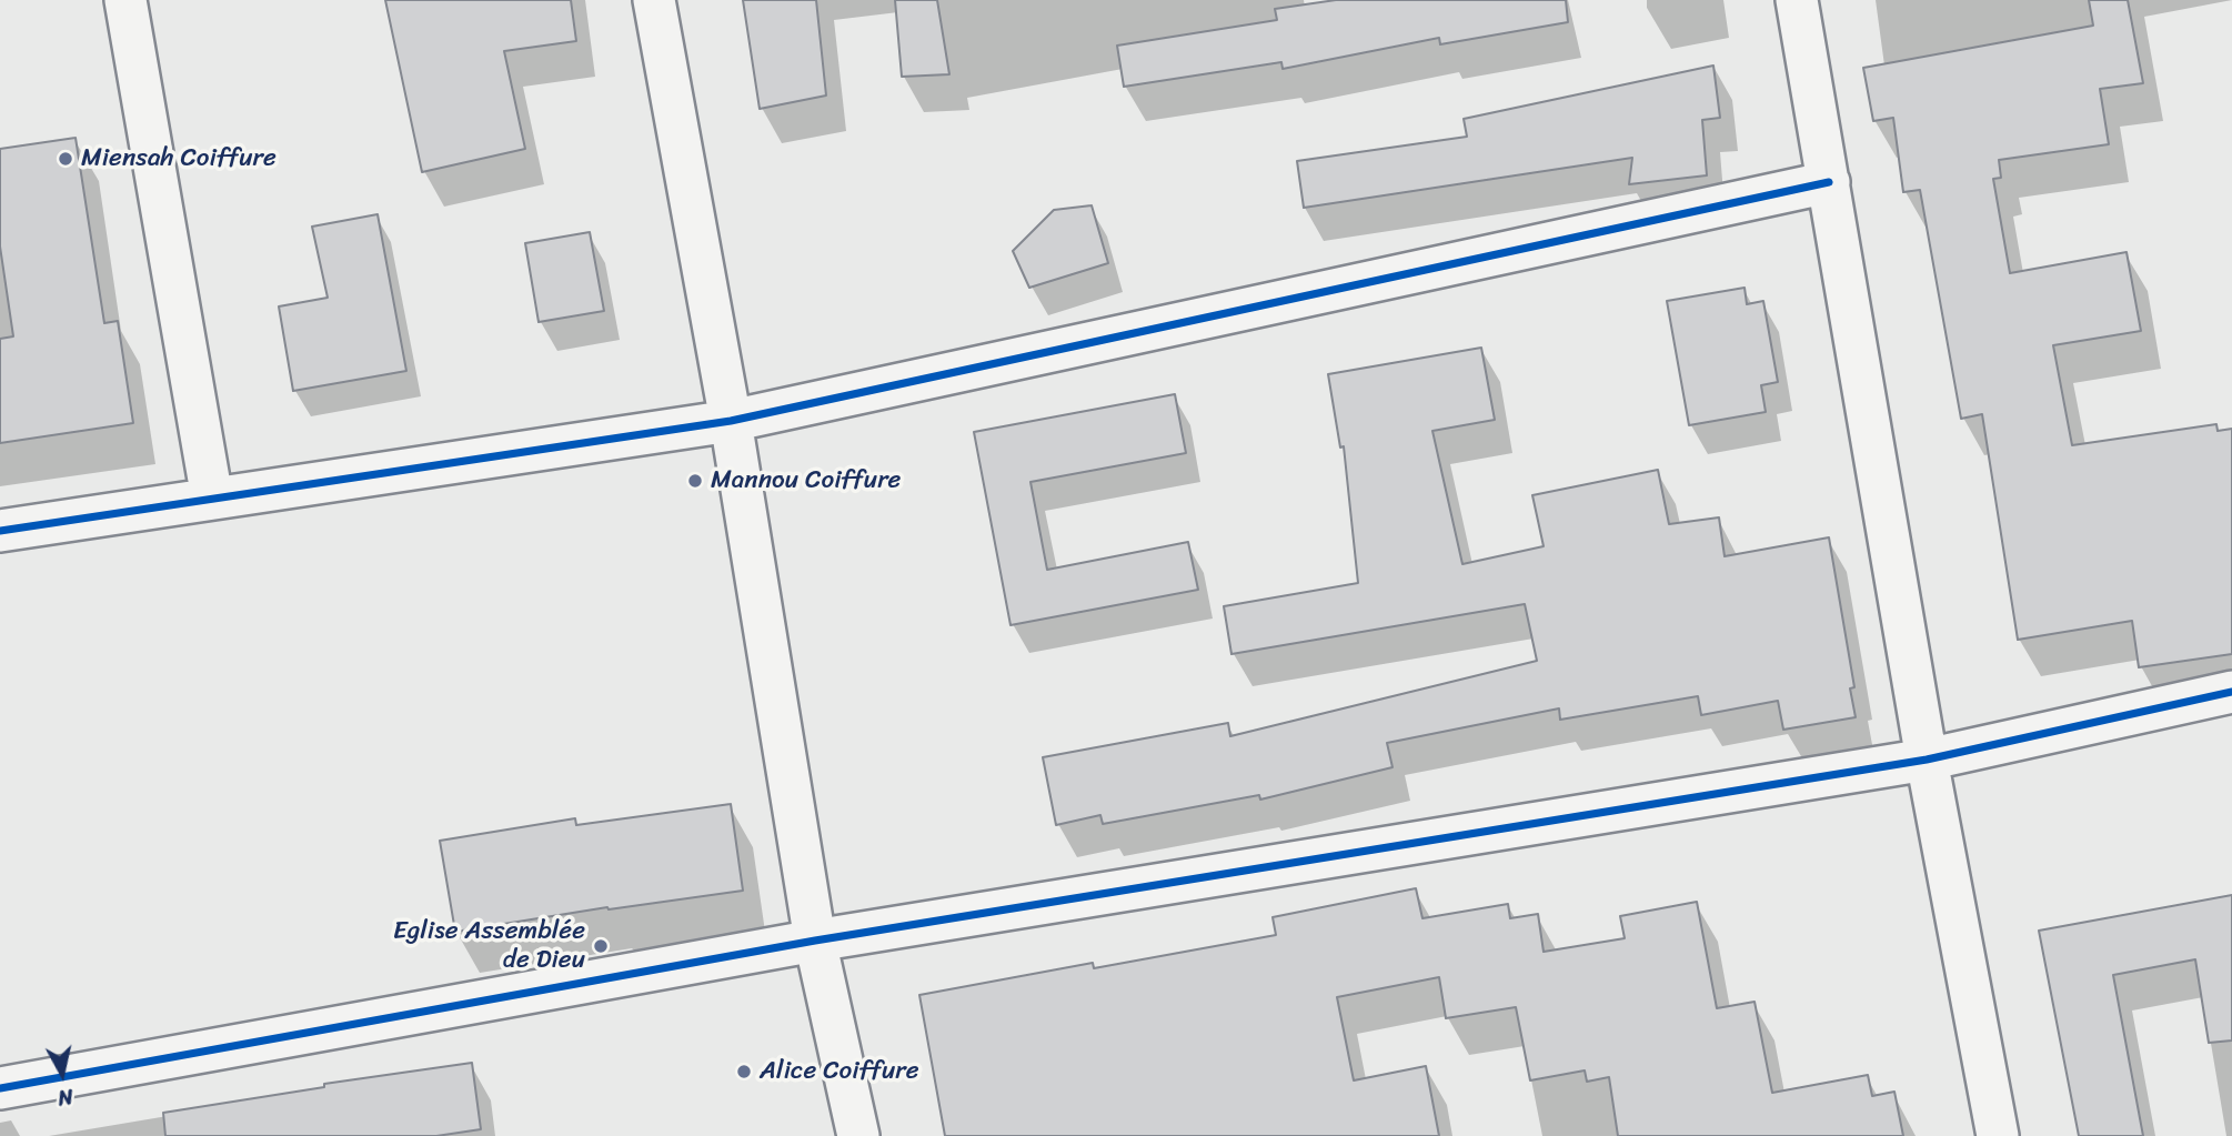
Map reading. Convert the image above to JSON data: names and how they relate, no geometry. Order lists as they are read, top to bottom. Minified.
{"places":["Miensah Coiffure","Mannou Coiffure","Eglise Assemblée de Dieu","Alice Coiffure"],"north":"bottom"}
